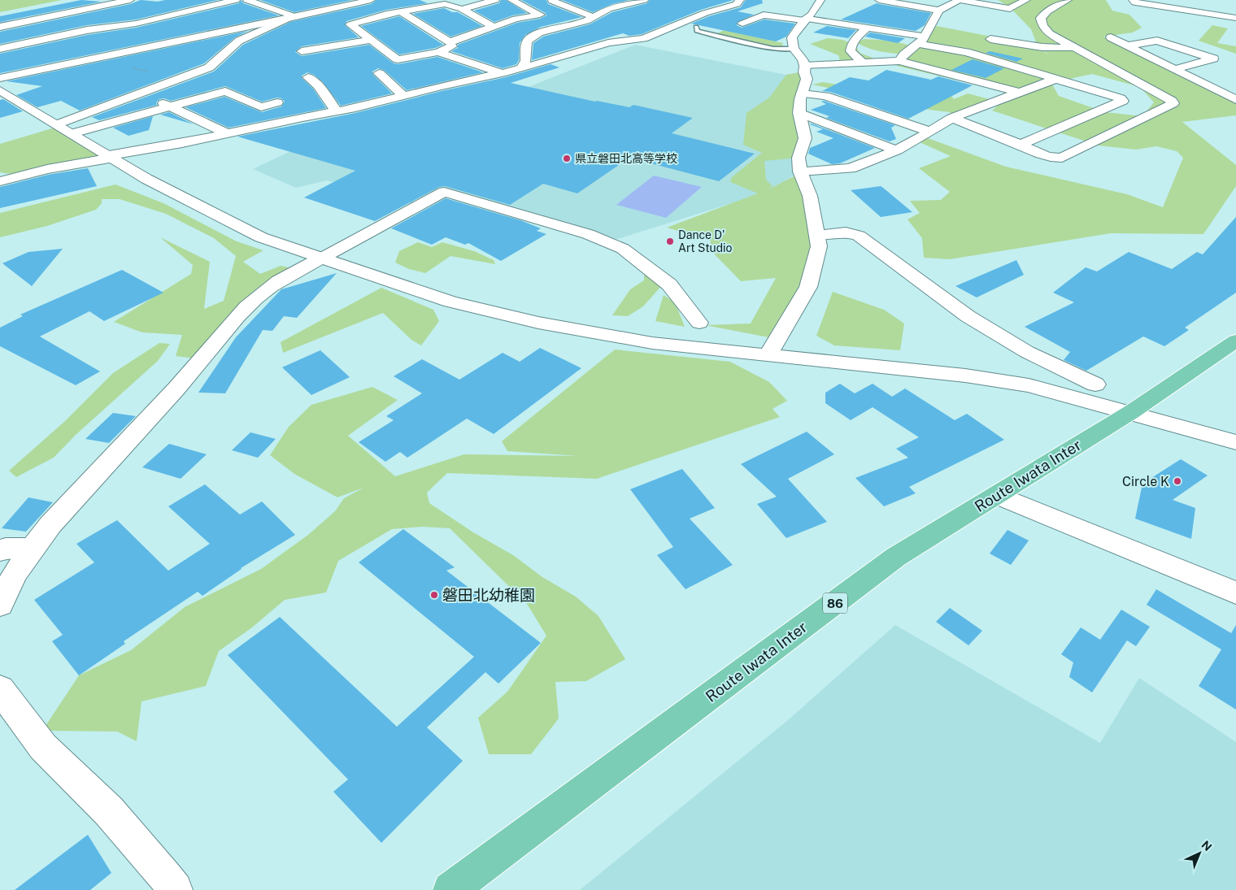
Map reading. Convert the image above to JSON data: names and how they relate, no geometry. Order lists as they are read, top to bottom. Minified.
{"streets":{"main road":["Route Iwata Inter","86"]},"places":["県立磐田北高等学校","Dance D' Art Studio","Circle K","磐田北幼稚園"],"north":"top right"}
